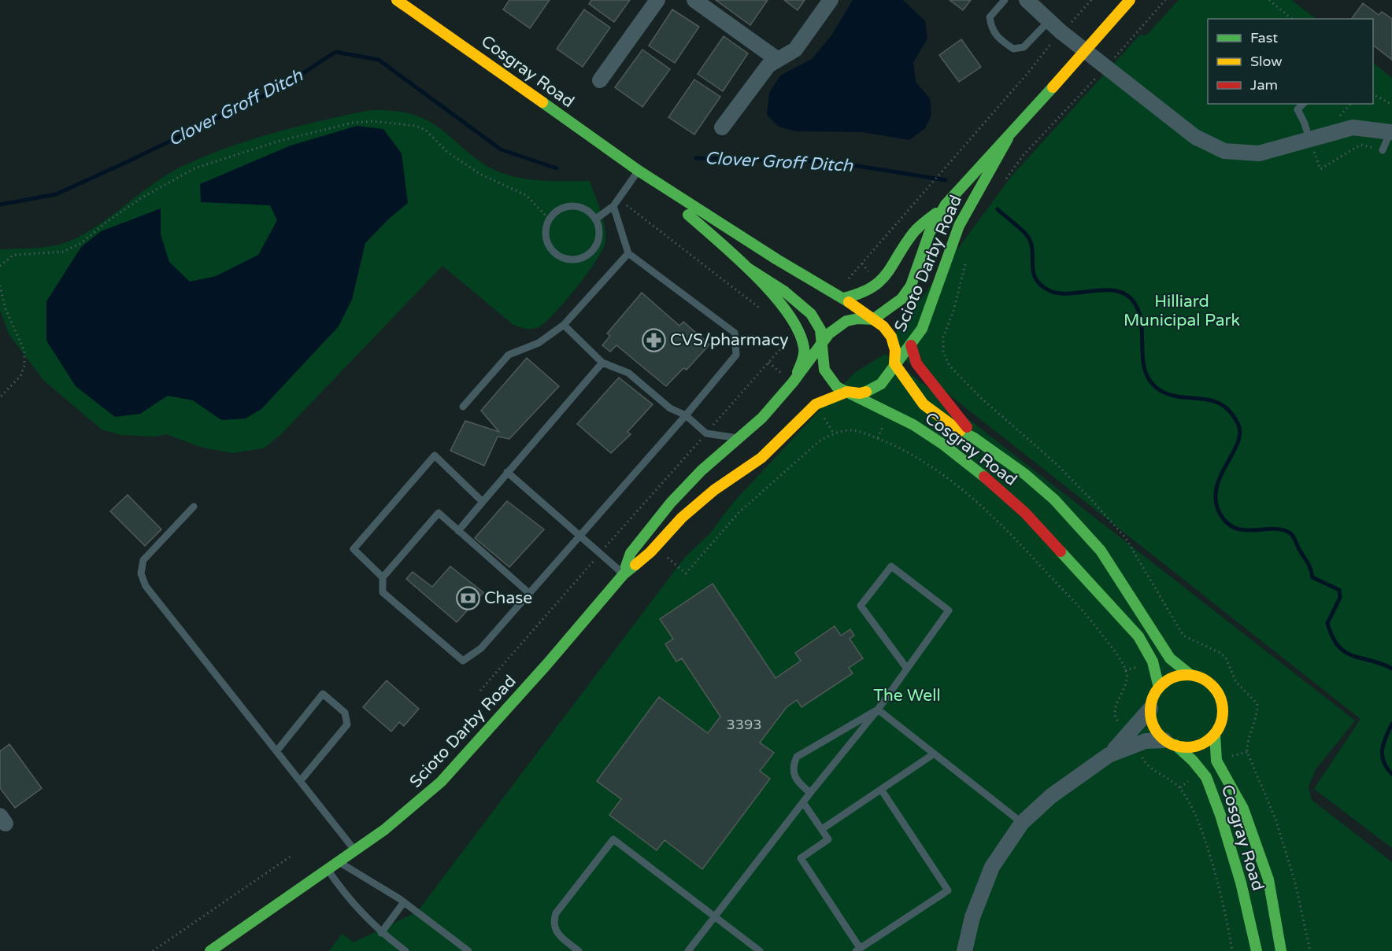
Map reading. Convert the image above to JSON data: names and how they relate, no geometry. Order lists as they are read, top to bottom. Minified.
{"streets":{"main road":["Cosgray Road","Scioto Darby Road"]},"crossings":[["Cosgray Road","Scioto Darby Road"]],"water":["Clover Groff Ditch"],"parks":["Hilliard Municipal Park","The Well"],"places":{"pharmacy":["CVS/pharmacy"],"bank":["Chase"]},"house_numbers":["3393"],"legend":["Fast","Slow","Jam"]}
